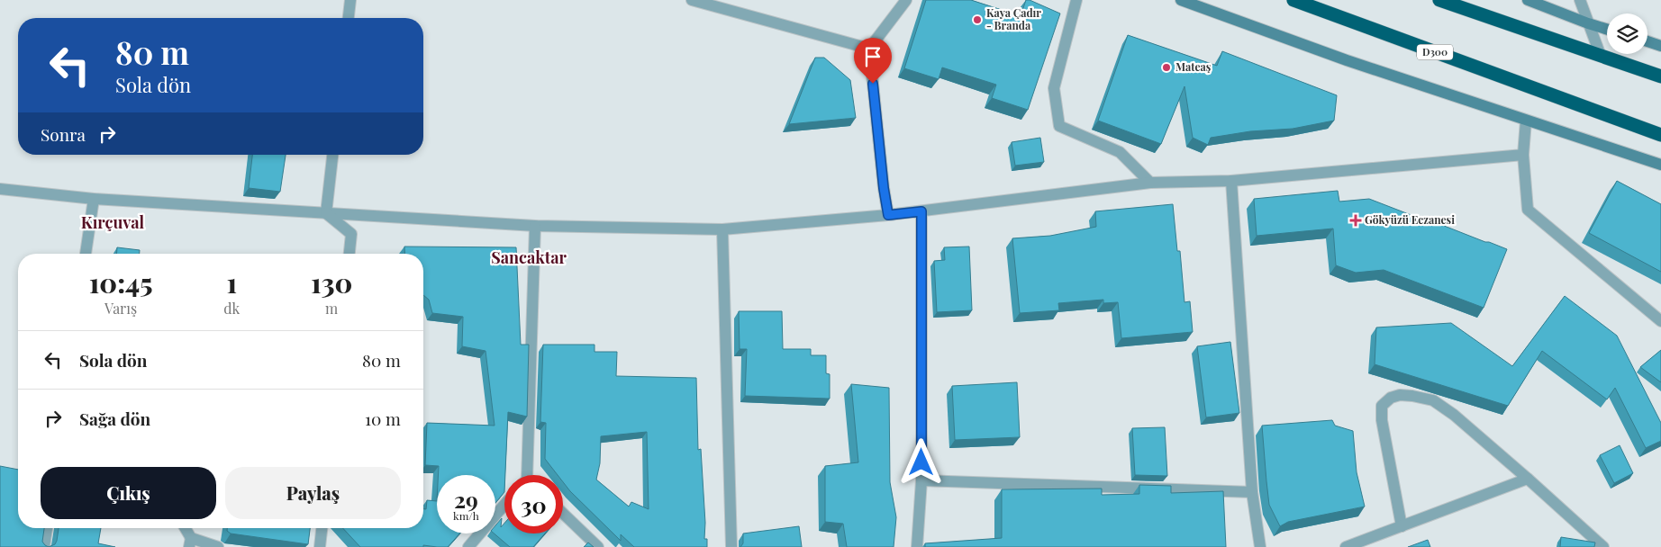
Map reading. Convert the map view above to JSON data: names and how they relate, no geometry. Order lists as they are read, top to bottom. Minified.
{"streets":{"highway":["D300"]},"districts":["Kırçuval","Sancaktar"],"places":{"other":["Kaya Çadır - Branda","Mateaş"],"health":["Gökyüzü Eczanesi"]},"page":{"turn":["80 m","Sola dön"],"then":"Sonra","eta":["10:45","Varış","1","dk","130","m"],"list":[{"name":"Sola dön","value":"80 m"},{"name":"Sağa dön","value":"10 m"}],"buttons":["Çıkış","Paylaş"],"speed":"29 km/h","limit":"30"}}
